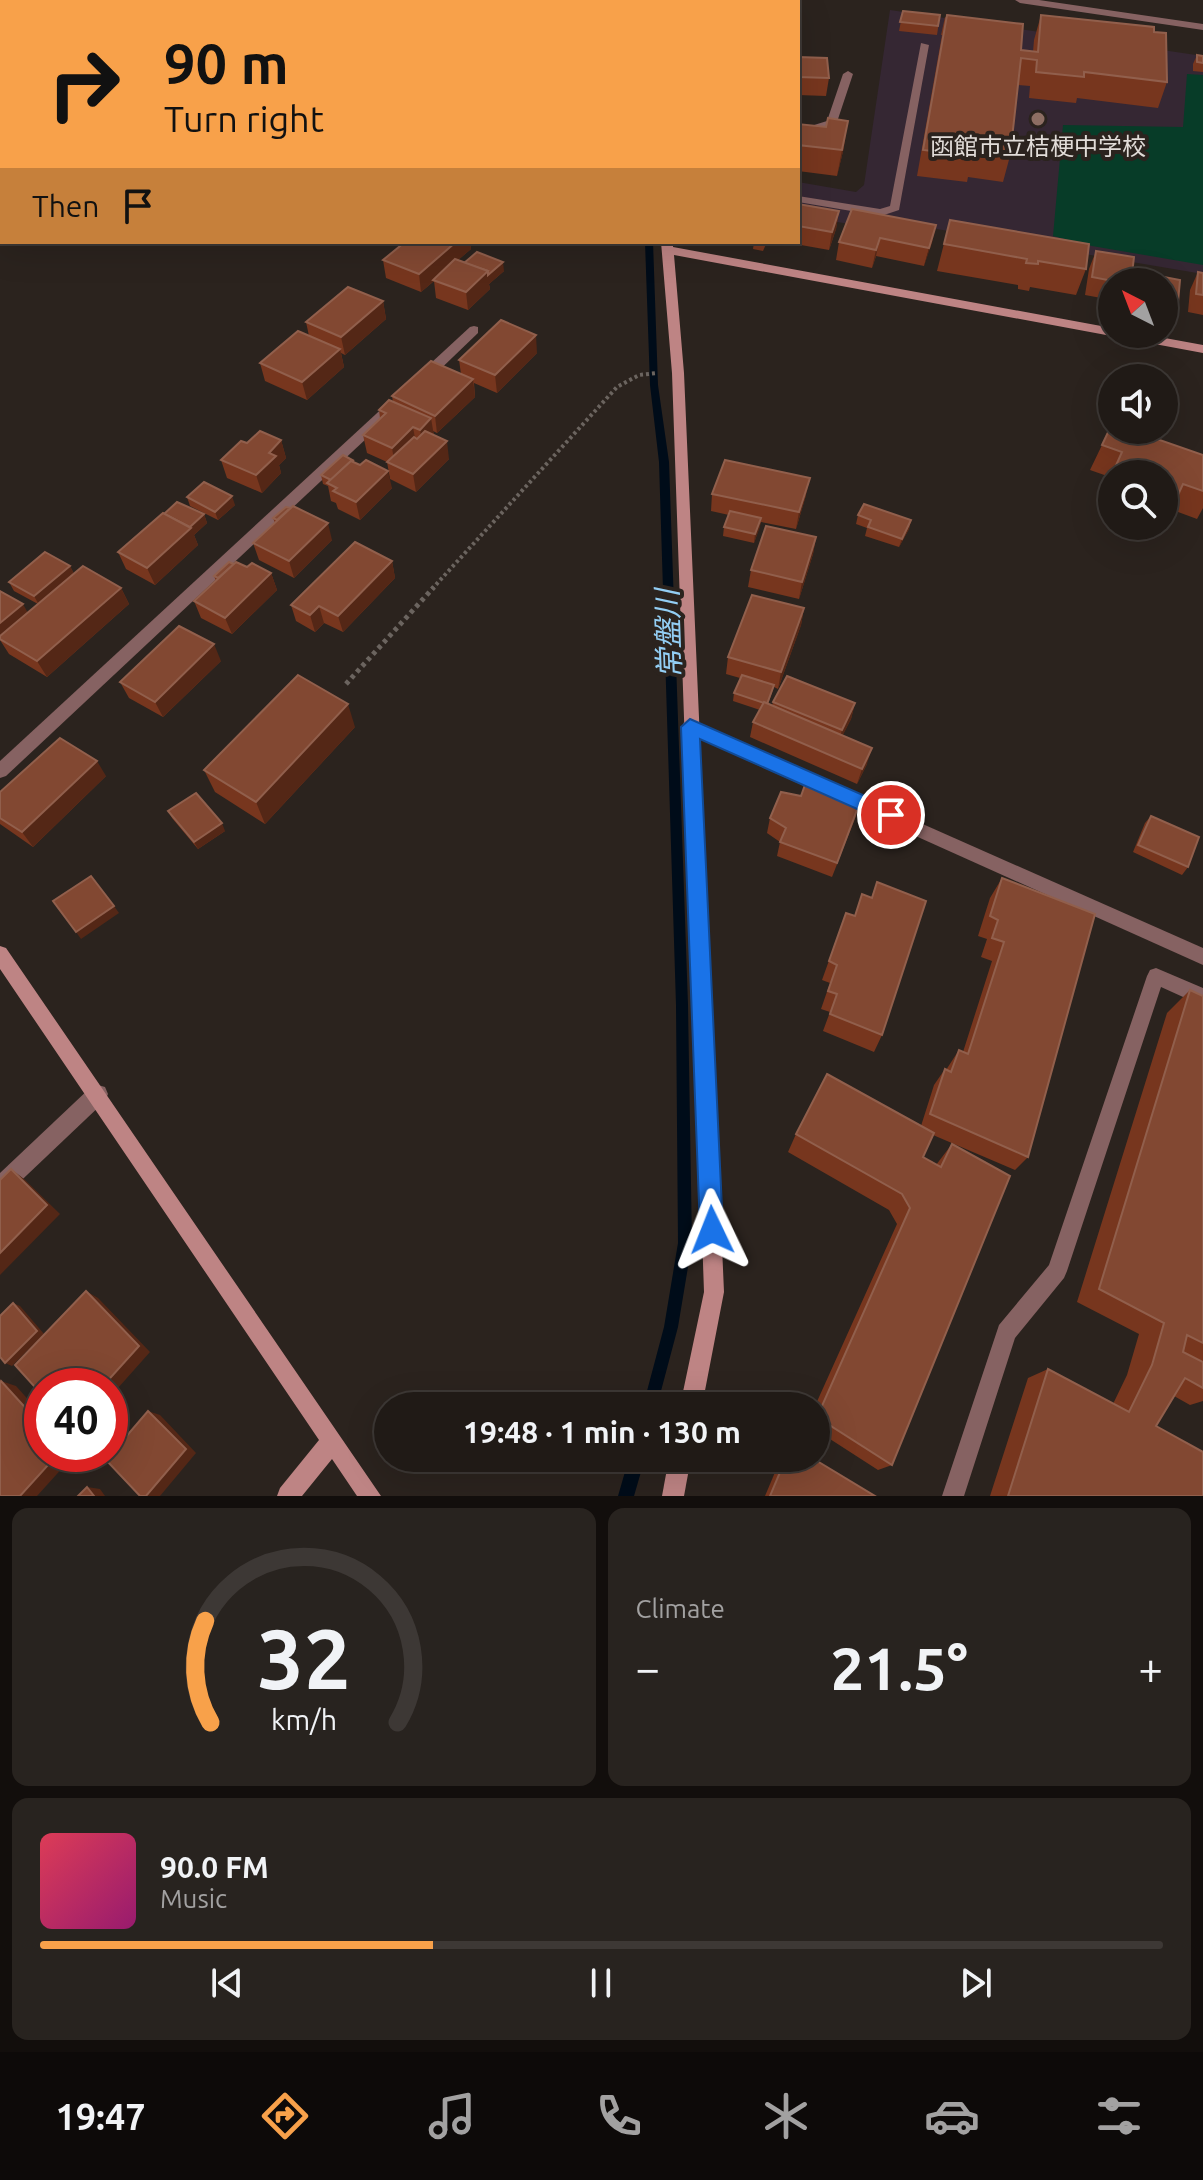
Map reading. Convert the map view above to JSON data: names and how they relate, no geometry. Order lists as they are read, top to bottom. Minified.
{"water":["常盤川"],"places":["函館市立桔梗中学校"],"north":"top left","page":{"turn":["90 m","Turn right"],"then":"Then","limit":"40","trip":"19:48 · 1 min · 130 m","tile":"Climate","heat":["−","21.5°","+"],"song":["90.0 FM","Music"],"tabs":"19:47","gauge":["32","km/h"]}}
